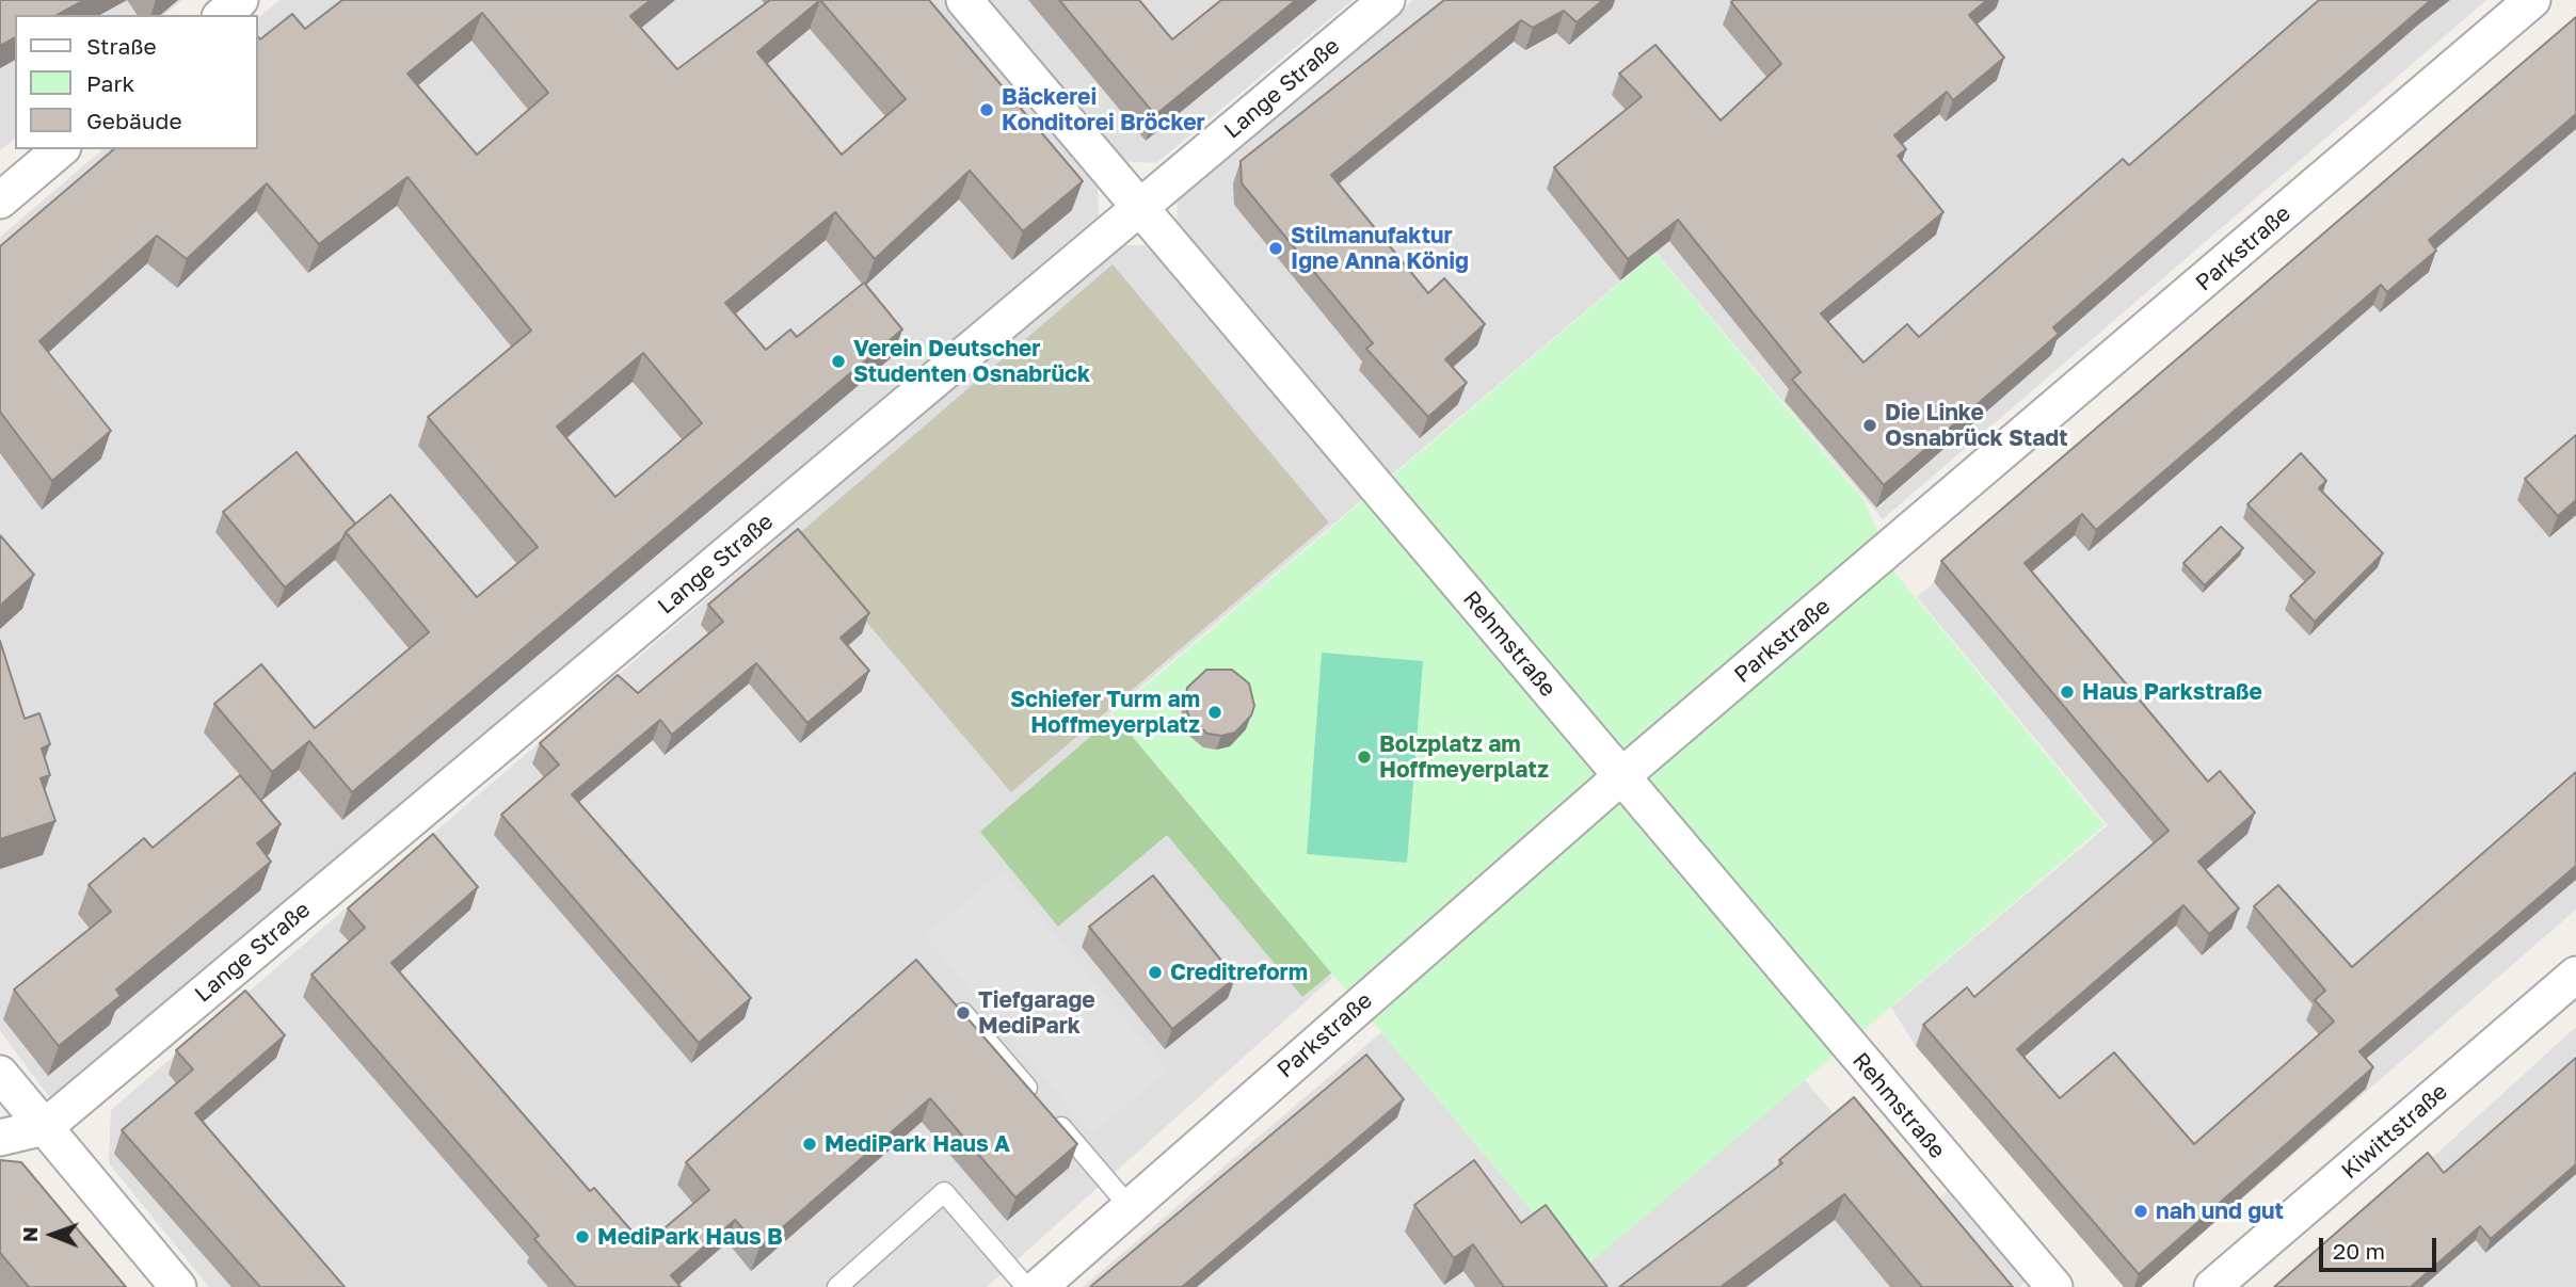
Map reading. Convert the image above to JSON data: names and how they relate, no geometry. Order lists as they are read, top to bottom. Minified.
{"streets":{"street":["Lange Straße","Parkstraße","Rehmstraße","Kiwittstraße"]},"crossings":[["Lange Straße","Rehmstraße"],["Parkstraße","Rehmstraße"]],"places":["Bäckerei Konditorei Bröcker","Stilmanufaktur Igne Anna König","Verein Deutscher Studenten Osnabrück","Die Linke Osnabrück Stadt","Haus Parkstraße","Schiefer Turm am Hoffmeyerplatz","Bolzplatz am Hoffmeyerplatz","Creditreform","Tiefgarage MediPark","MediPark Haus A","nah und gut","MediPark Haus B"],"legend":["Straße","Park","Gebäude"],"scale_bar":"20 m","north":"left"}
